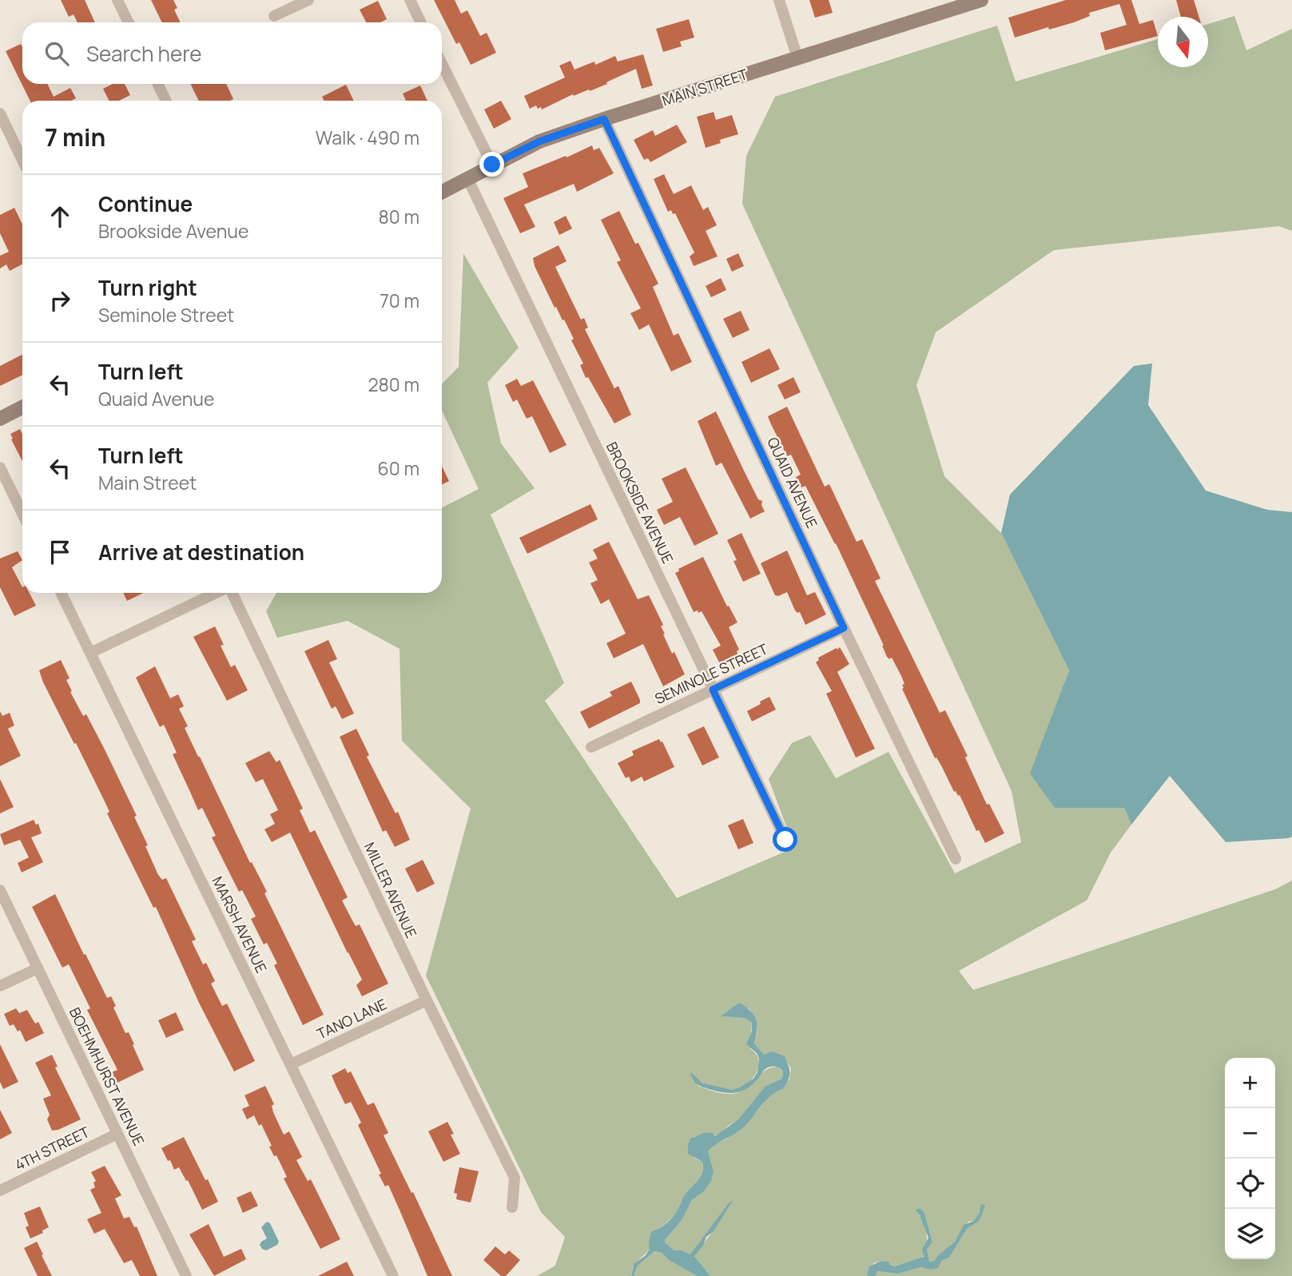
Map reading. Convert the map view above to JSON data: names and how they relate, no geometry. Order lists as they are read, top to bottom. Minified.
{"streets":{"main road":["MAIN STREET"],"street":["QUAID AVENUE","BROOKSIDE AVENUE","SEMINOLE STREET","MILLER AVENUE","MARSH AVENUE","TANO LANE","BOEHMHURST AVENUE","4TH STREET"]},"crossings":[["MAIN STREET","QUAID AVENUE"],["MAIN STREET","BROOKSIDE AVENUE"],["QUAID AVENUE","SEMINOLE STREET"],["BROOKSIDE AVENUE","SEMINOLE STREET"],["MILLER AVENUE","TANO LANE"],["MARSH AVENUE","TANO LANE"],["BOEHMHURST AVENUE","4TH STREET"]],"north":"bottom","page":{"search":"Search here","heading":["7 min","Walk · 490 m"],"list":[["Continue","Brookside Avenue","80 m"],["Turn right","Seminole Street","70 m"],["Turn left","Quaid Avenue","280 m"],["Turn left","Main Street","60 m"],"Arrive at destination"],"map_buttons":["+","−"]}}
